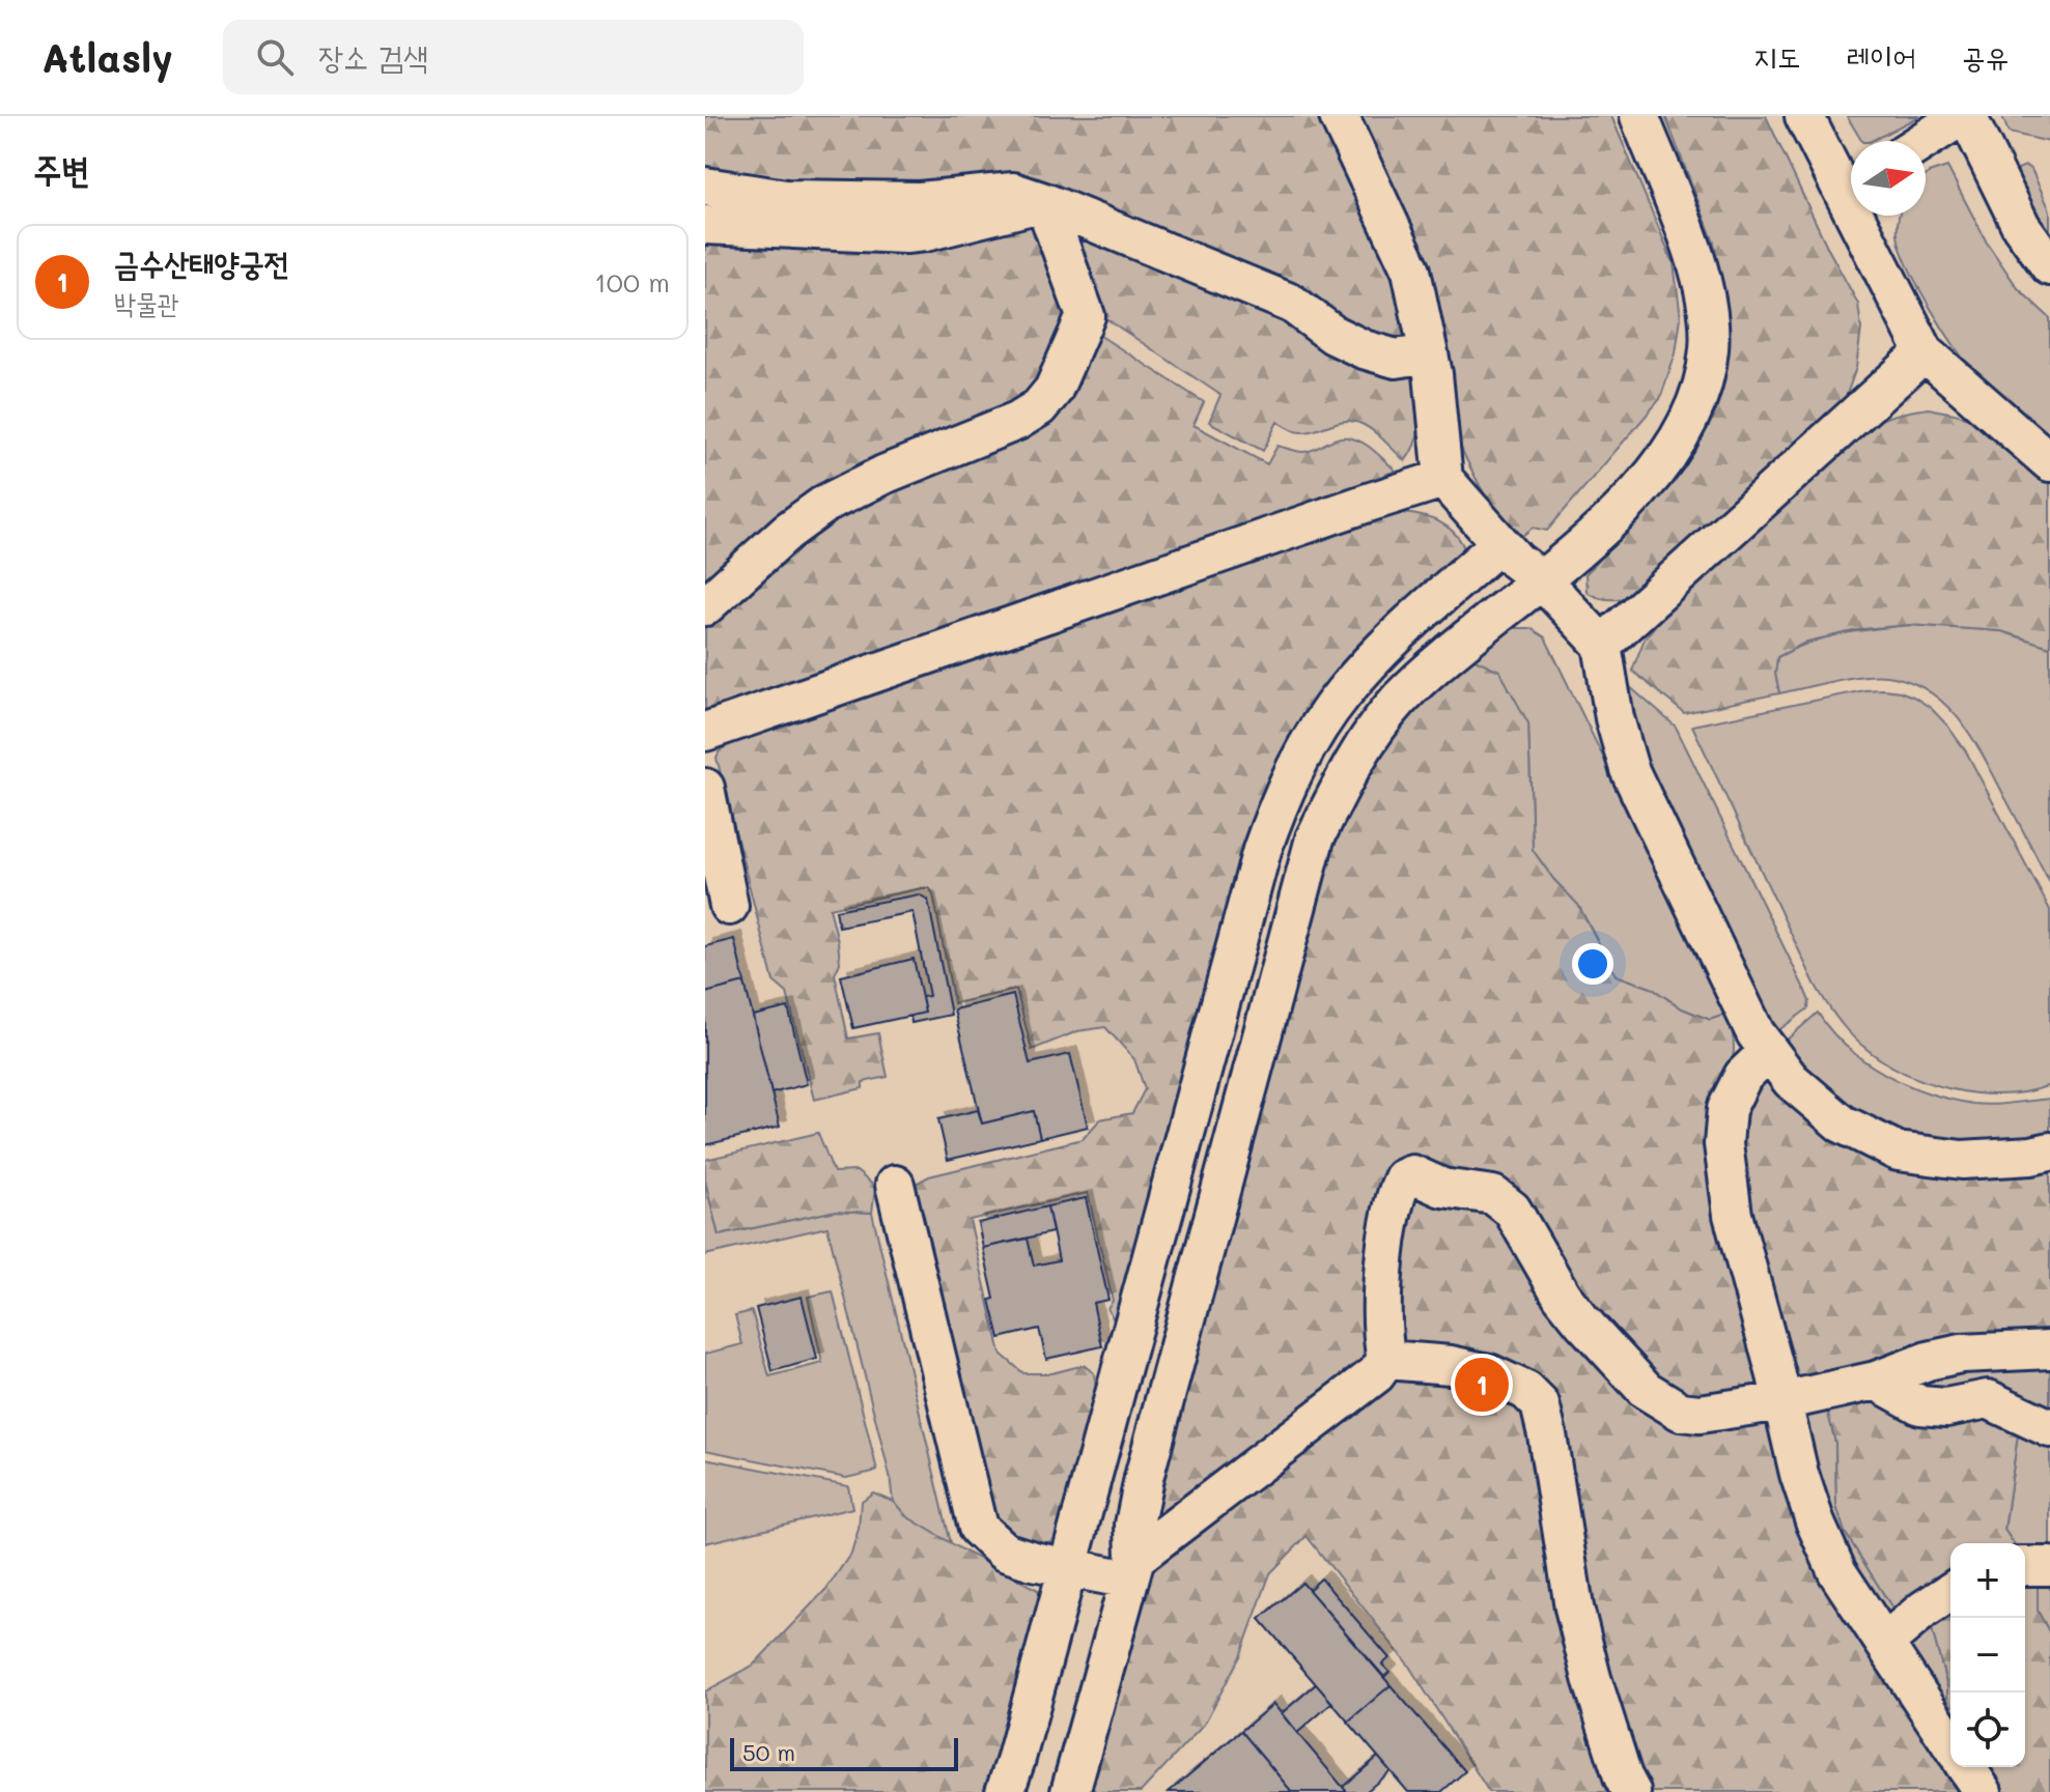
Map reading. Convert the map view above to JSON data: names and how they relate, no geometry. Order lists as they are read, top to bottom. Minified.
{"scale_bar":"50 m","north":"right","page":{"header":"Atlasly","search":"장소 검색","nav":["지도","레이어","공유"],"heading":"주변","list":[{"mark":"1","name":"금수산태양궁전","note":"박물관","value":"100 m"}],"pins":"1","map_buttons":["+","−"],"scale":"50 m"}}
